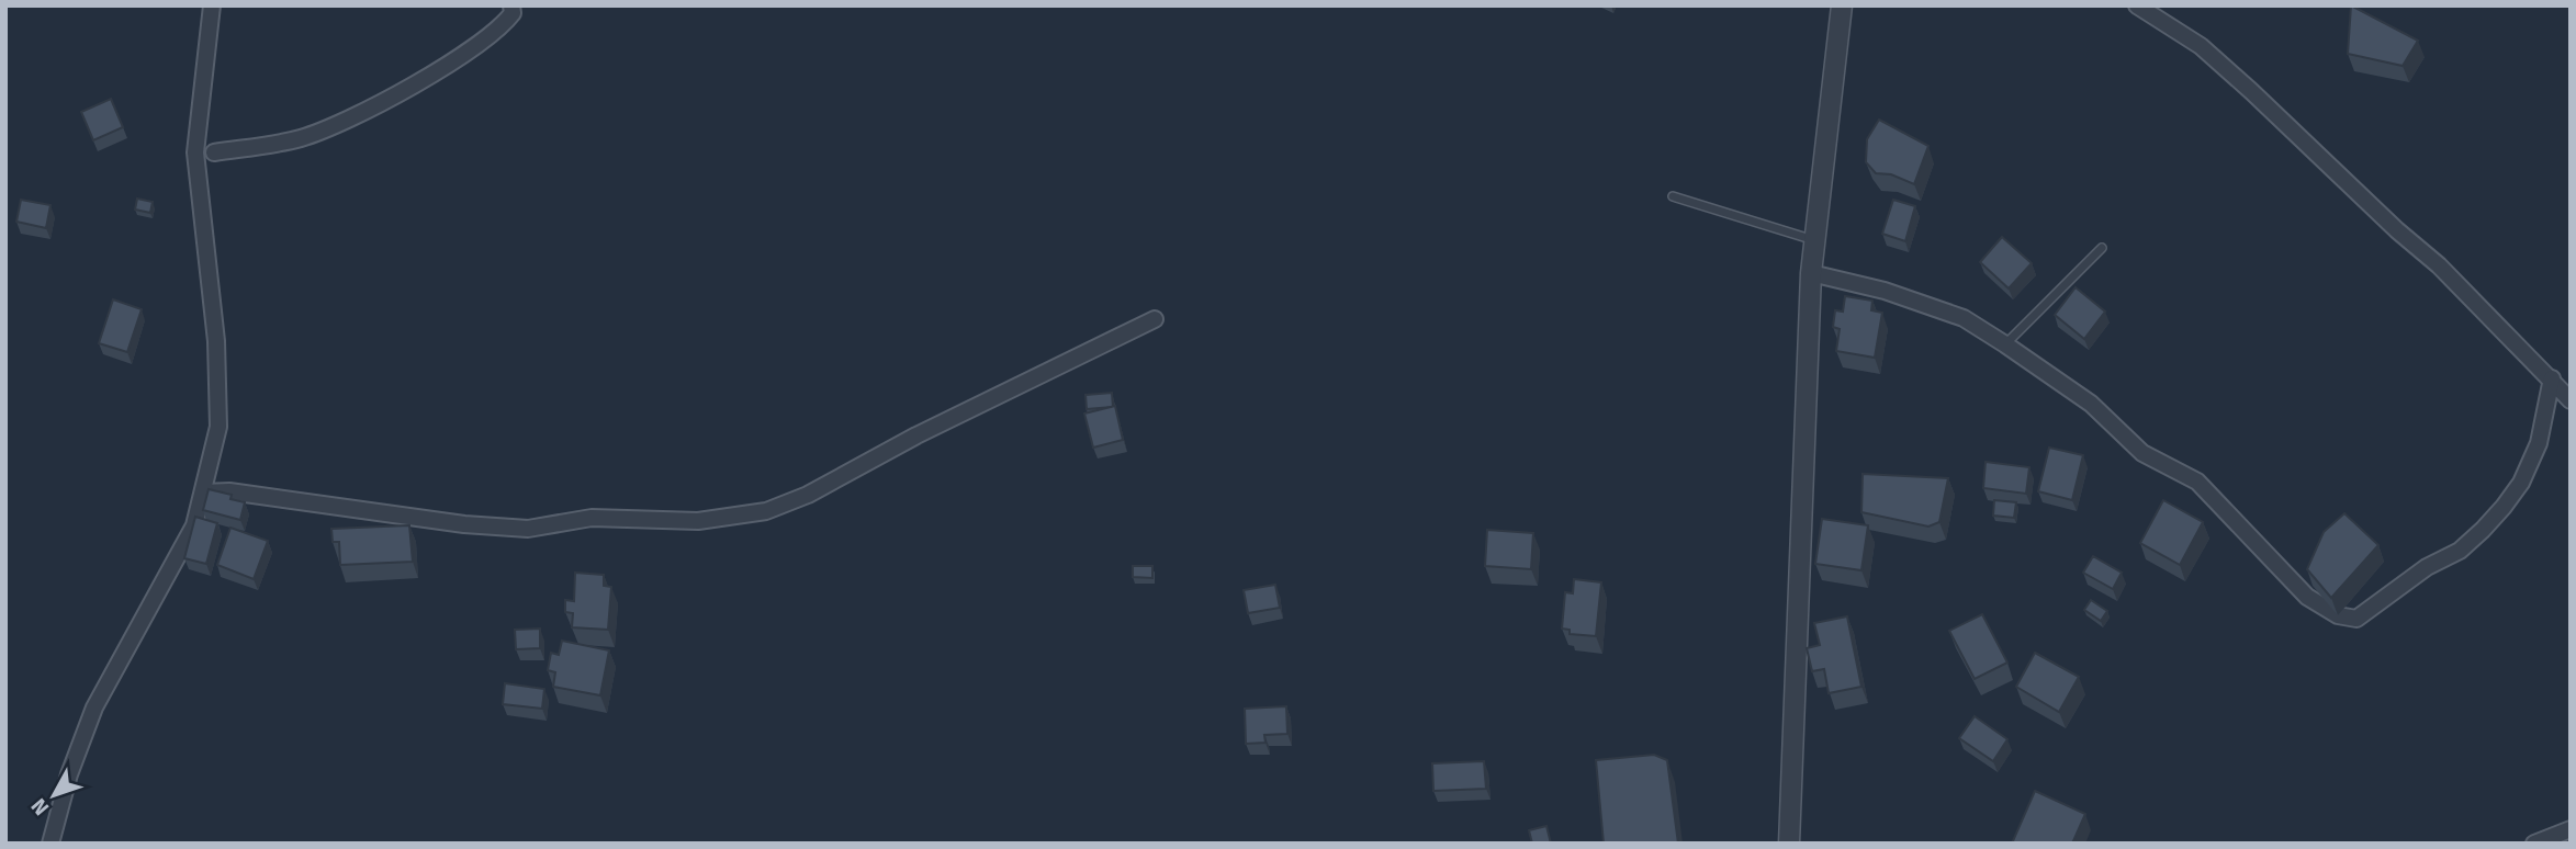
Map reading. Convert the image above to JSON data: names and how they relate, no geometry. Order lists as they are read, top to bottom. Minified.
{"north":"bottom left"}
